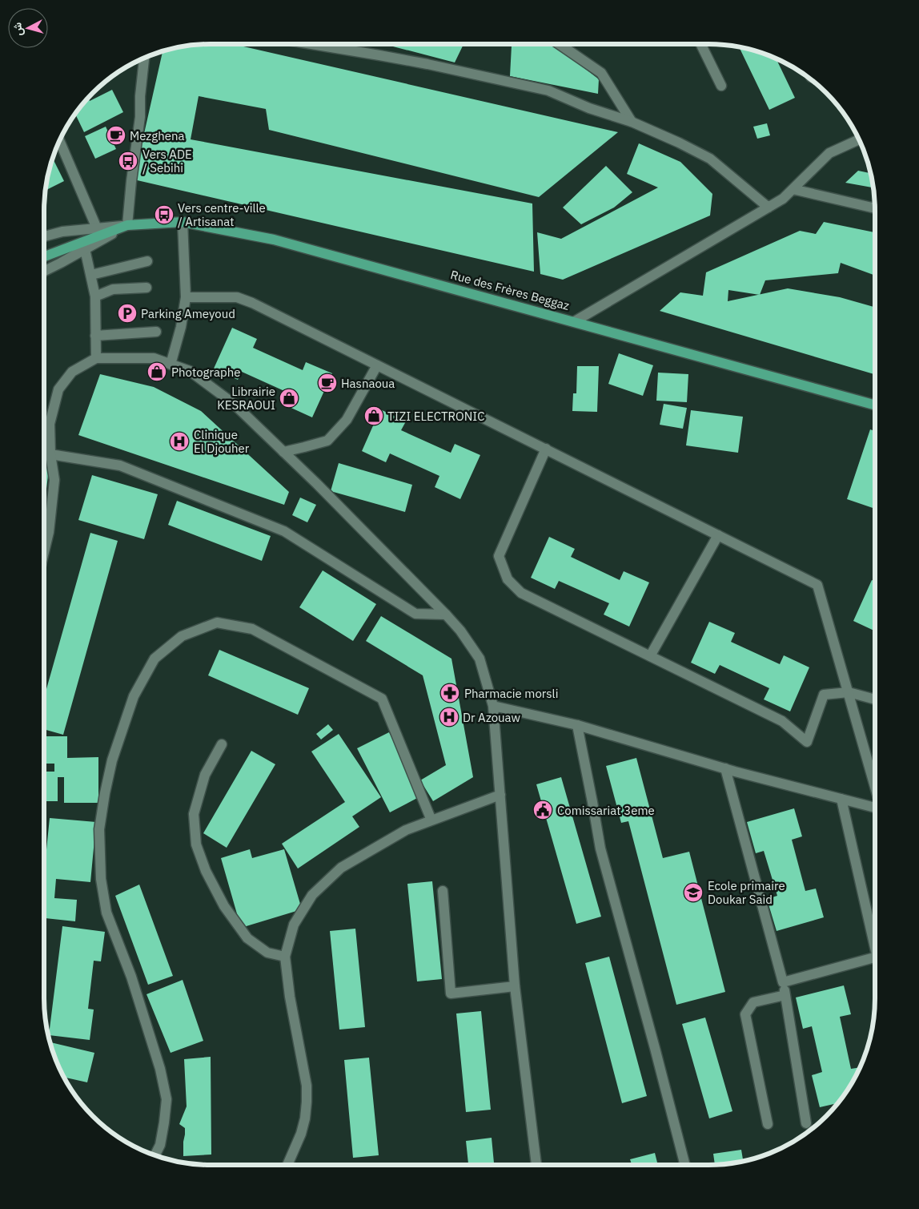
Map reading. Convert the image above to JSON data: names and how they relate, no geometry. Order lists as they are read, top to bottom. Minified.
{"streets":{"main road":["Rue des Frères Beggaz"]},"places":{"cafe":["Mezghena","Hasnaoua"],"bus stop":["Vers ADE / Sebihi","Vers centre-ville / Artisanat"],"parking":["Parking Ameyoud"],"shop":["Photographe","Librairie KESRAOUI","TIZI ELECTRONIC"],"hospital":["Clinique El Djouher","Dr Azouaw"],"pharmacy":["Pharmacie morsli"],"public building":["Comissariat 3eme"],"school or university":["Ecole primaire Doukar Said"]},"north":"left"}
